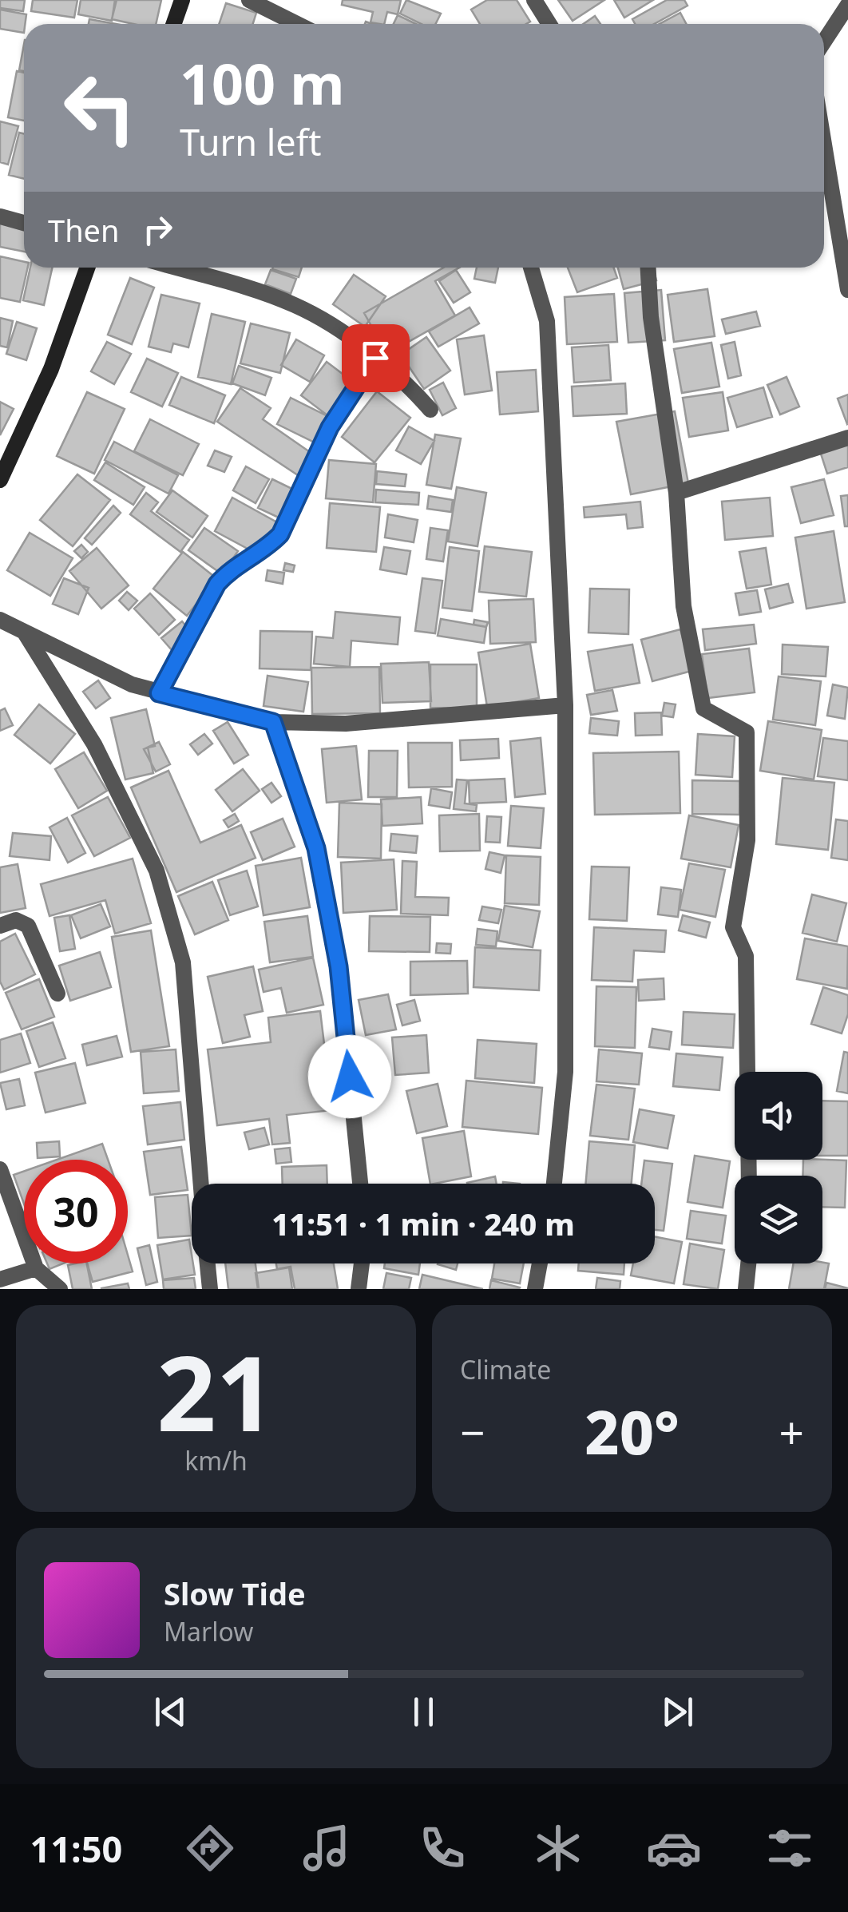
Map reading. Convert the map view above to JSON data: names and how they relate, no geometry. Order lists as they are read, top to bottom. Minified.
{"page":{"turn":["100 m","Turn left"],"then":"Then","limit":"30","trip":"11:51 · 1 min · 240 m","tile":[["21","km/h"],"Climate"],"heat":["−","20°","+"],"song":["Slow Tide","Marlow"],"tabs":"11:50"}}
